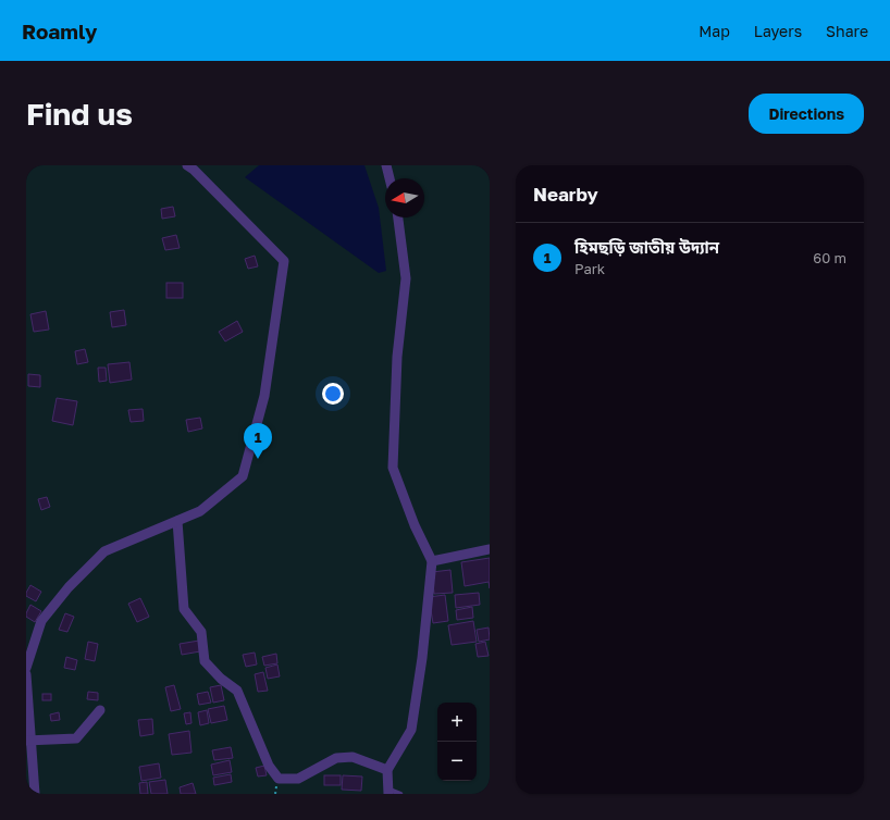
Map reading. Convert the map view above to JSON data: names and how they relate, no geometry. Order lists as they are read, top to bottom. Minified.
{"north":"left","page":{"header":"Roamly","nav":["Map","Layers","Share"],"buttons":"Directions","title":"Find us","heading":"Nearby","list":[{"mark":"1","name":"হিমছড়ি জাতীয় উদ্যান","note":"Park","value":"60 m"}],"pins":"1","map_buttons":["+","−"]}}
